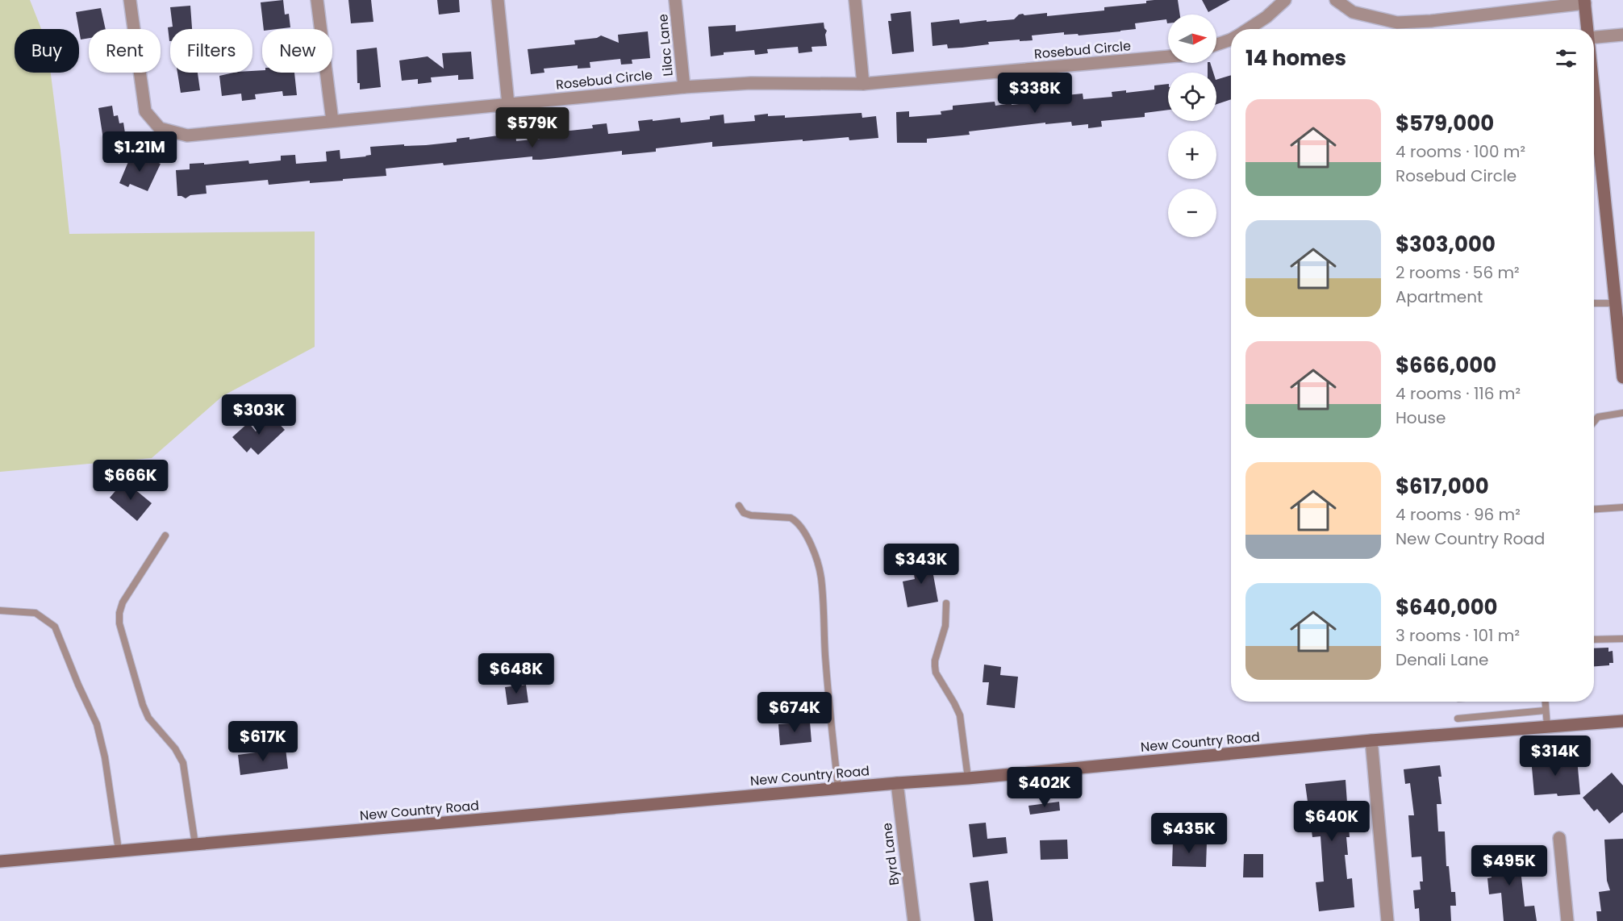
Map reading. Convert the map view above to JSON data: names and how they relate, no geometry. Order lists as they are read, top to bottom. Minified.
{"streets":{"street":["Lilac Lane","Rosebud Circle","New Country Road","Byrd Lane"]},"crossings":[["Lilac Lane","Rosebud Circle"],["New Country Road","Byrd Lane"]],"north":"right","page":{"map_buttons":["+","−"],"chip":["Buy","Rent","Filters","New"],"heading":"14 homes","price":["$338K","$579K","$1.21M","$303K","$666K","$343K","$648K","$674K","$617K","$314K","$402K","$640K","$435K","$495K"],"list":[{"name":"$579,000","note":"4 rooms · 100 m² · Rosebud Circle"},{"name":"$303,000","note":"2 rooms · 56 m² · Apartment"},{"name":"$666,000","note":"4 rooms · 116 m² · House"},{"name":"$617,000","note":"4 rooms · 96 m² · New Country Road"},{"name":"$640,000","note":"3 rooms · 101 m² · Denali Lane"}]}}
